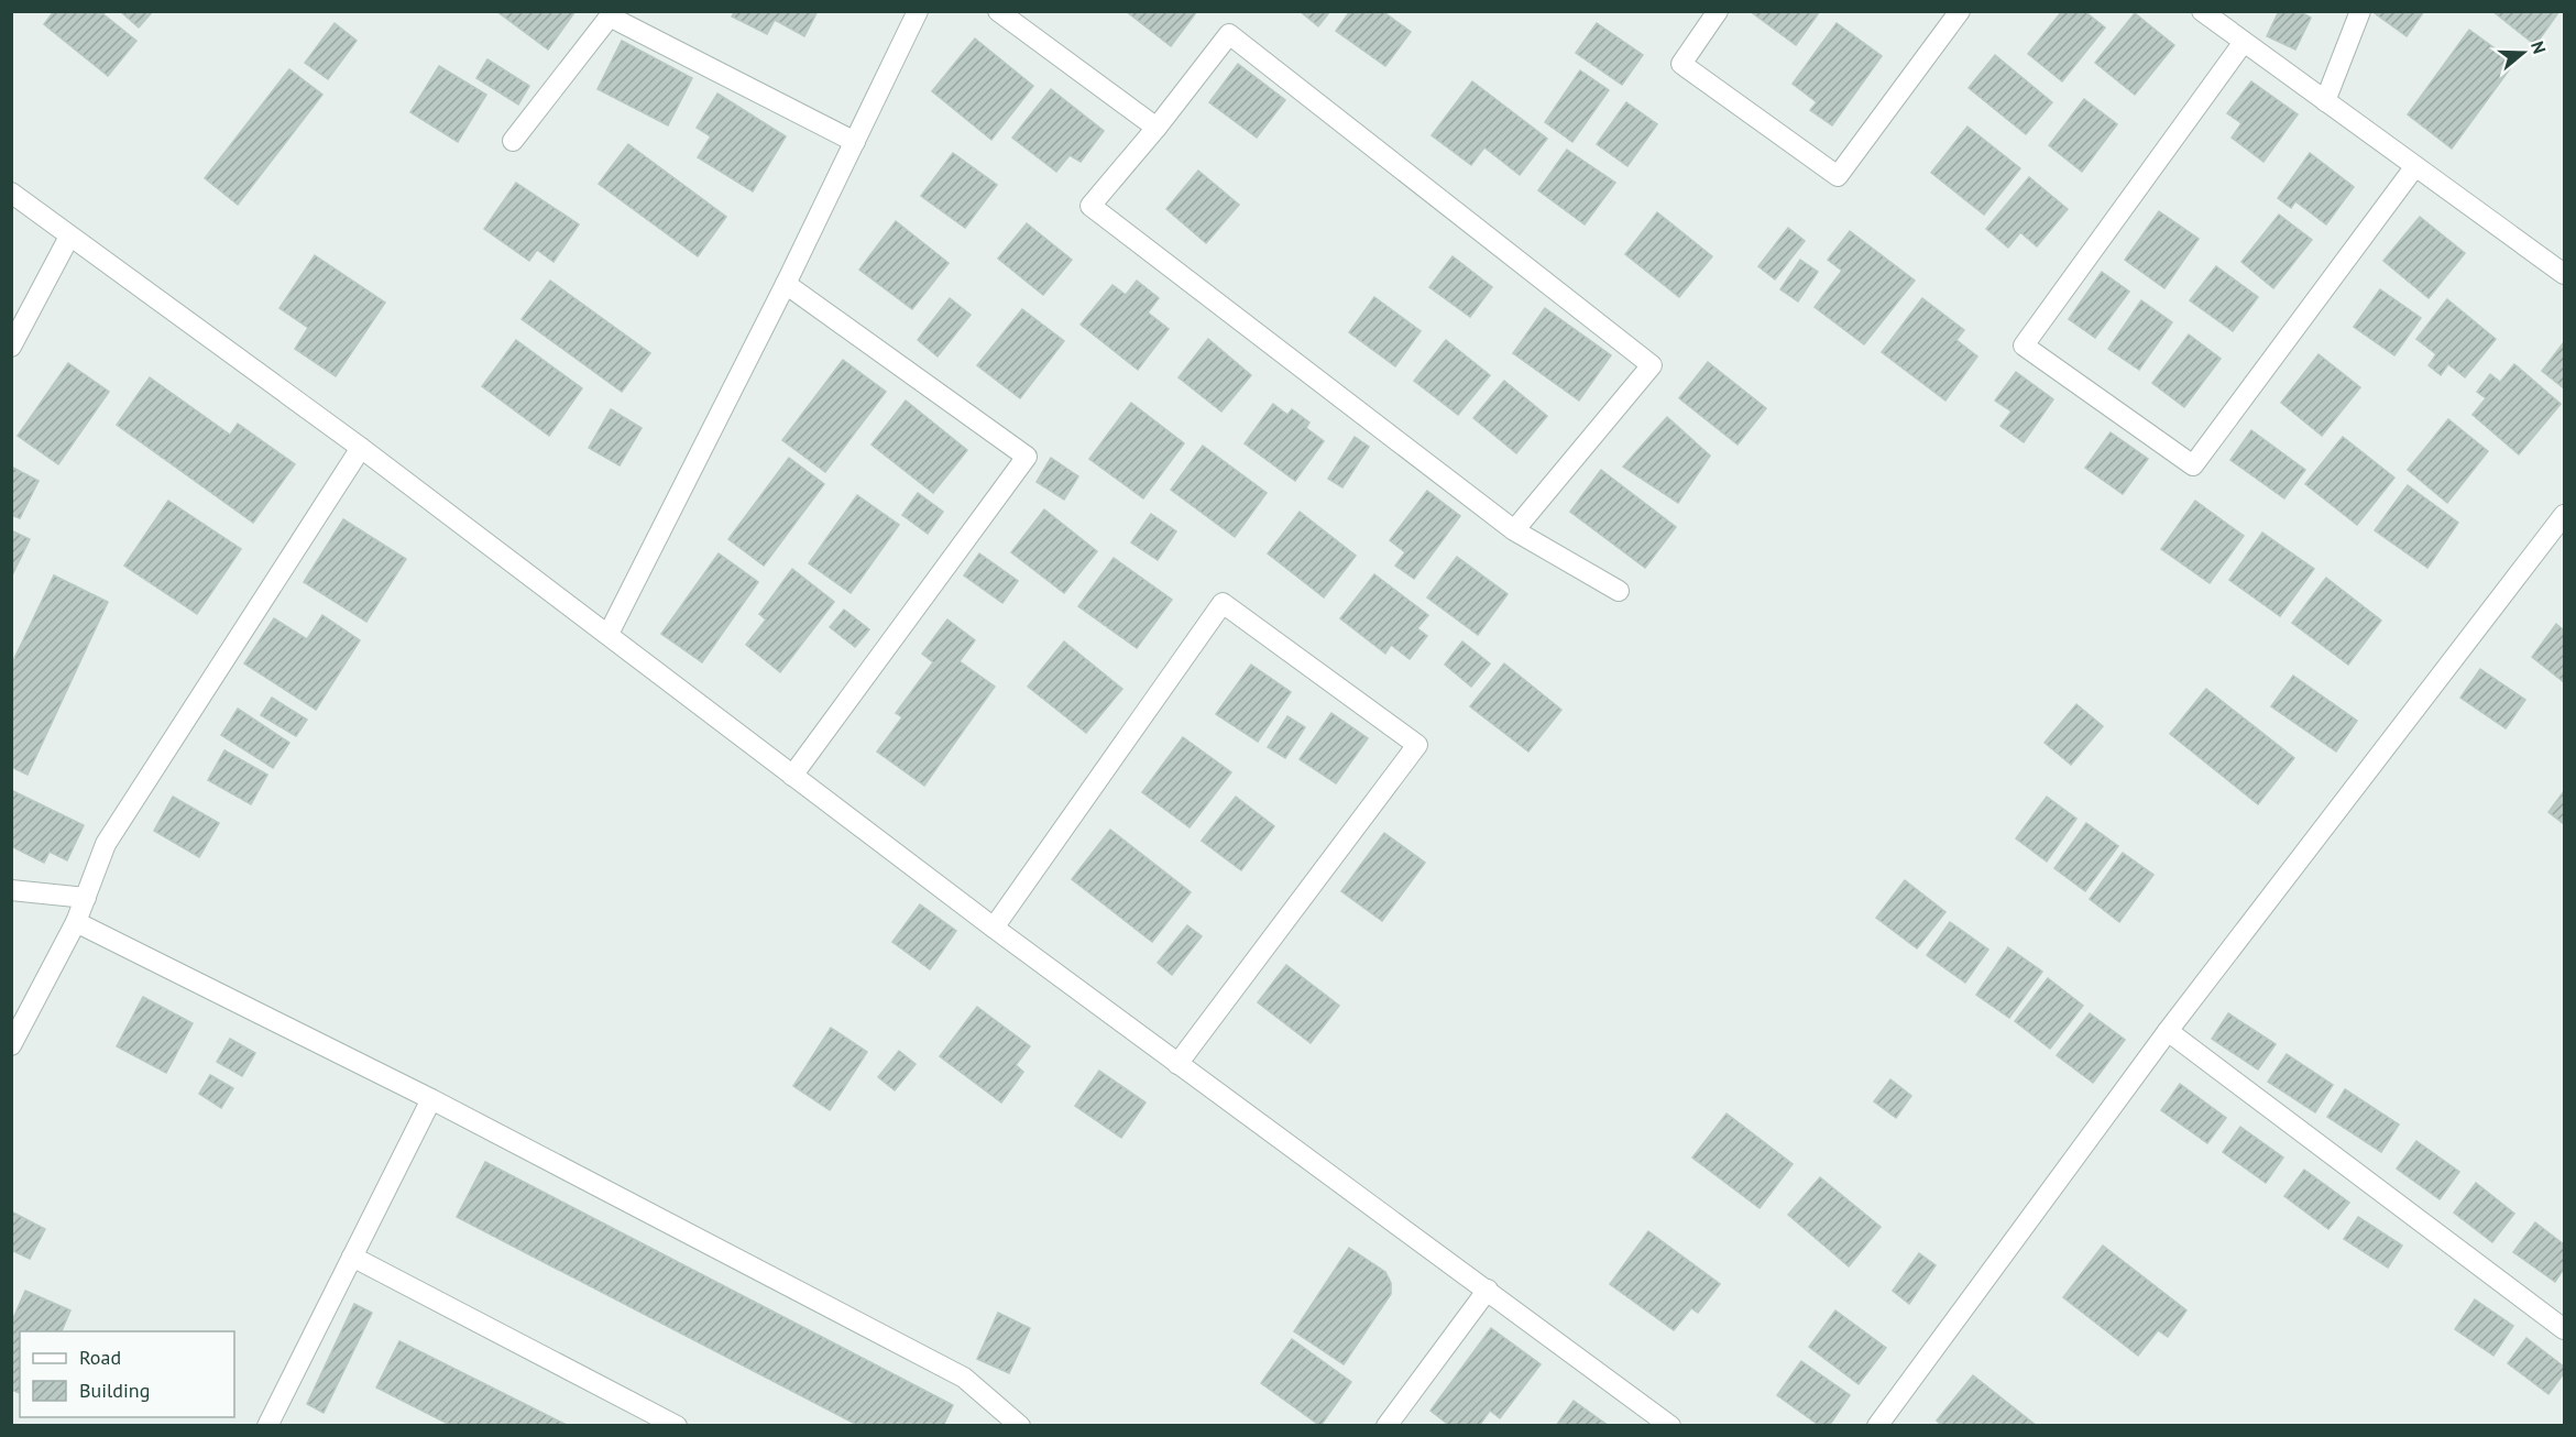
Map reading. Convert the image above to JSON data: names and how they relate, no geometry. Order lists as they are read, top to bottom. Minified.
{"legend":["Road","Building"],"north":"right"}
